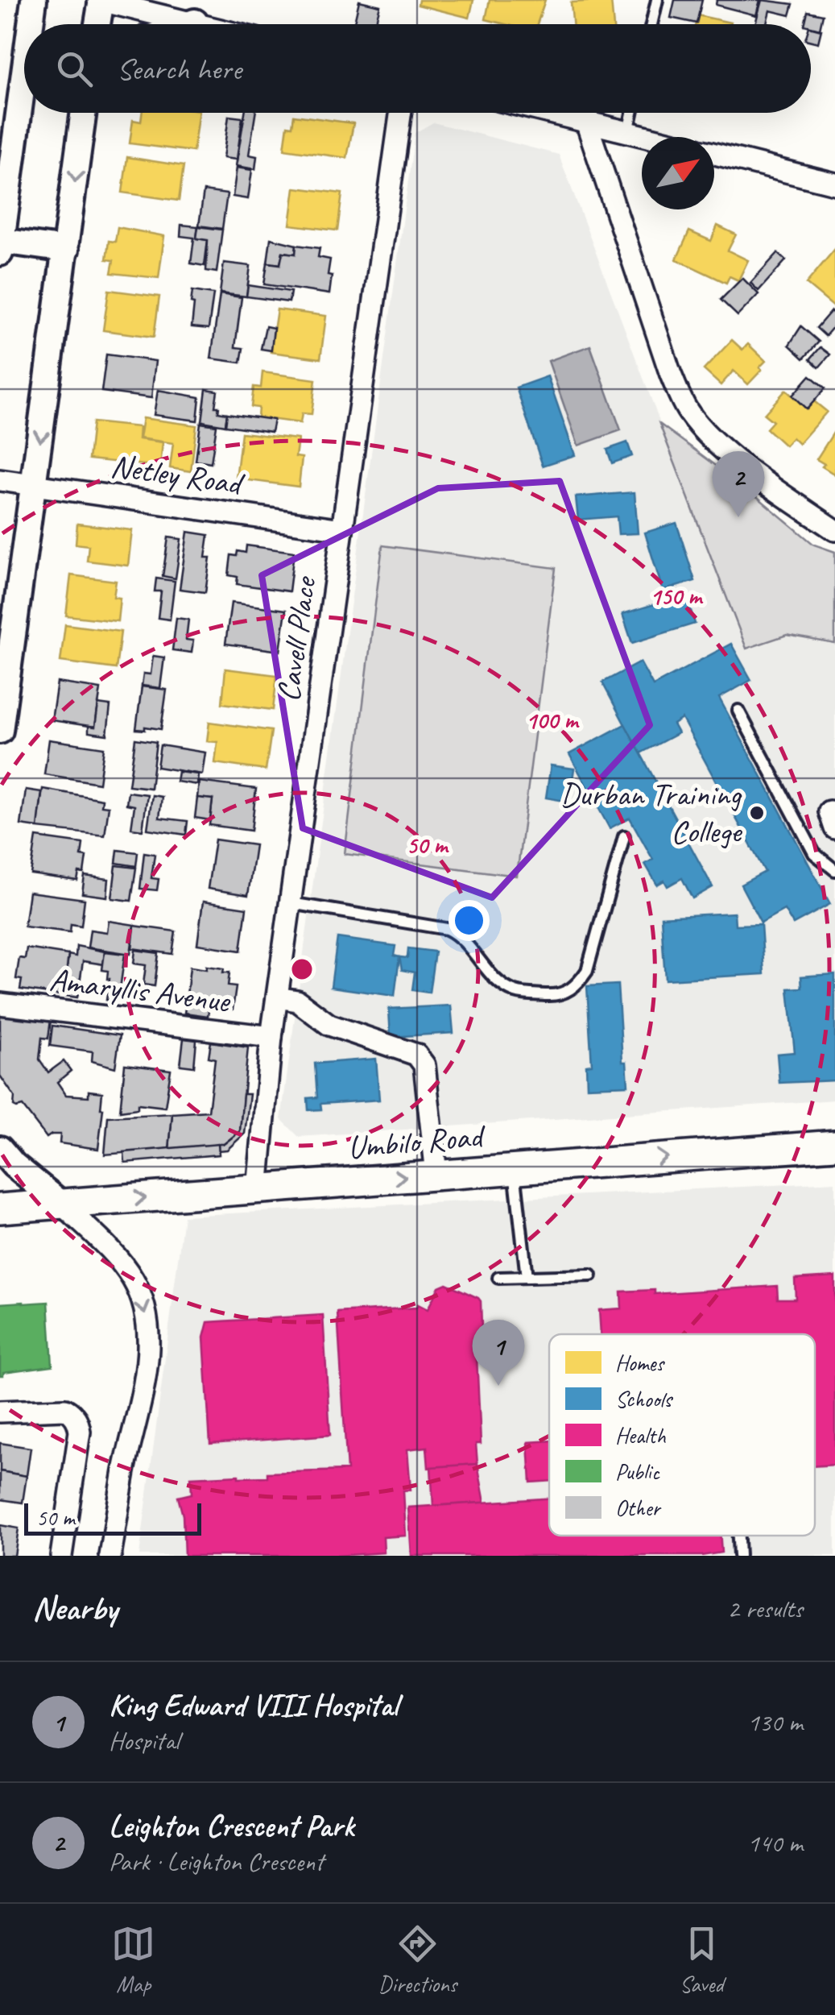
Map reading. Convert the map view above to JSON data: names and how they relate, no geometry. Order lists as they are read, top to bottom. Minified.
{"streets":{"main road":["Umbilo Road"],"street":["Netley Road","Cavell Place","Amaryllis Avenue"]},"crossings":[["Netley Road","Cavell Place"],["Cavell Place","Amaryllis Avenue"],["Cavell Place","Umbilo Road"],["Amaryllis Avenue","Umbilo Road"]],"one_way":["Umbilo Road"],"places":["Durban Training College"],"legend":["Homes","Schools","Health","Public","Other"],"scale_bar":"50 m","north":"top right","page":{"search":"Search here","pins":["2","1"],"scale":"50 m","heading":["Nearby","2 results"],"list":[{"mark":"1","name":"King Edward VIII Hospital","note":"Hospital","value":"130 m"},{"mark":"2","name":"Leighton Crescent Park","note":"Park · Leighton Crescent","value":"140 m"}],"nav":["Map","Directions","Saved"]},"rings":["150 m","100 m","50 m"]}
